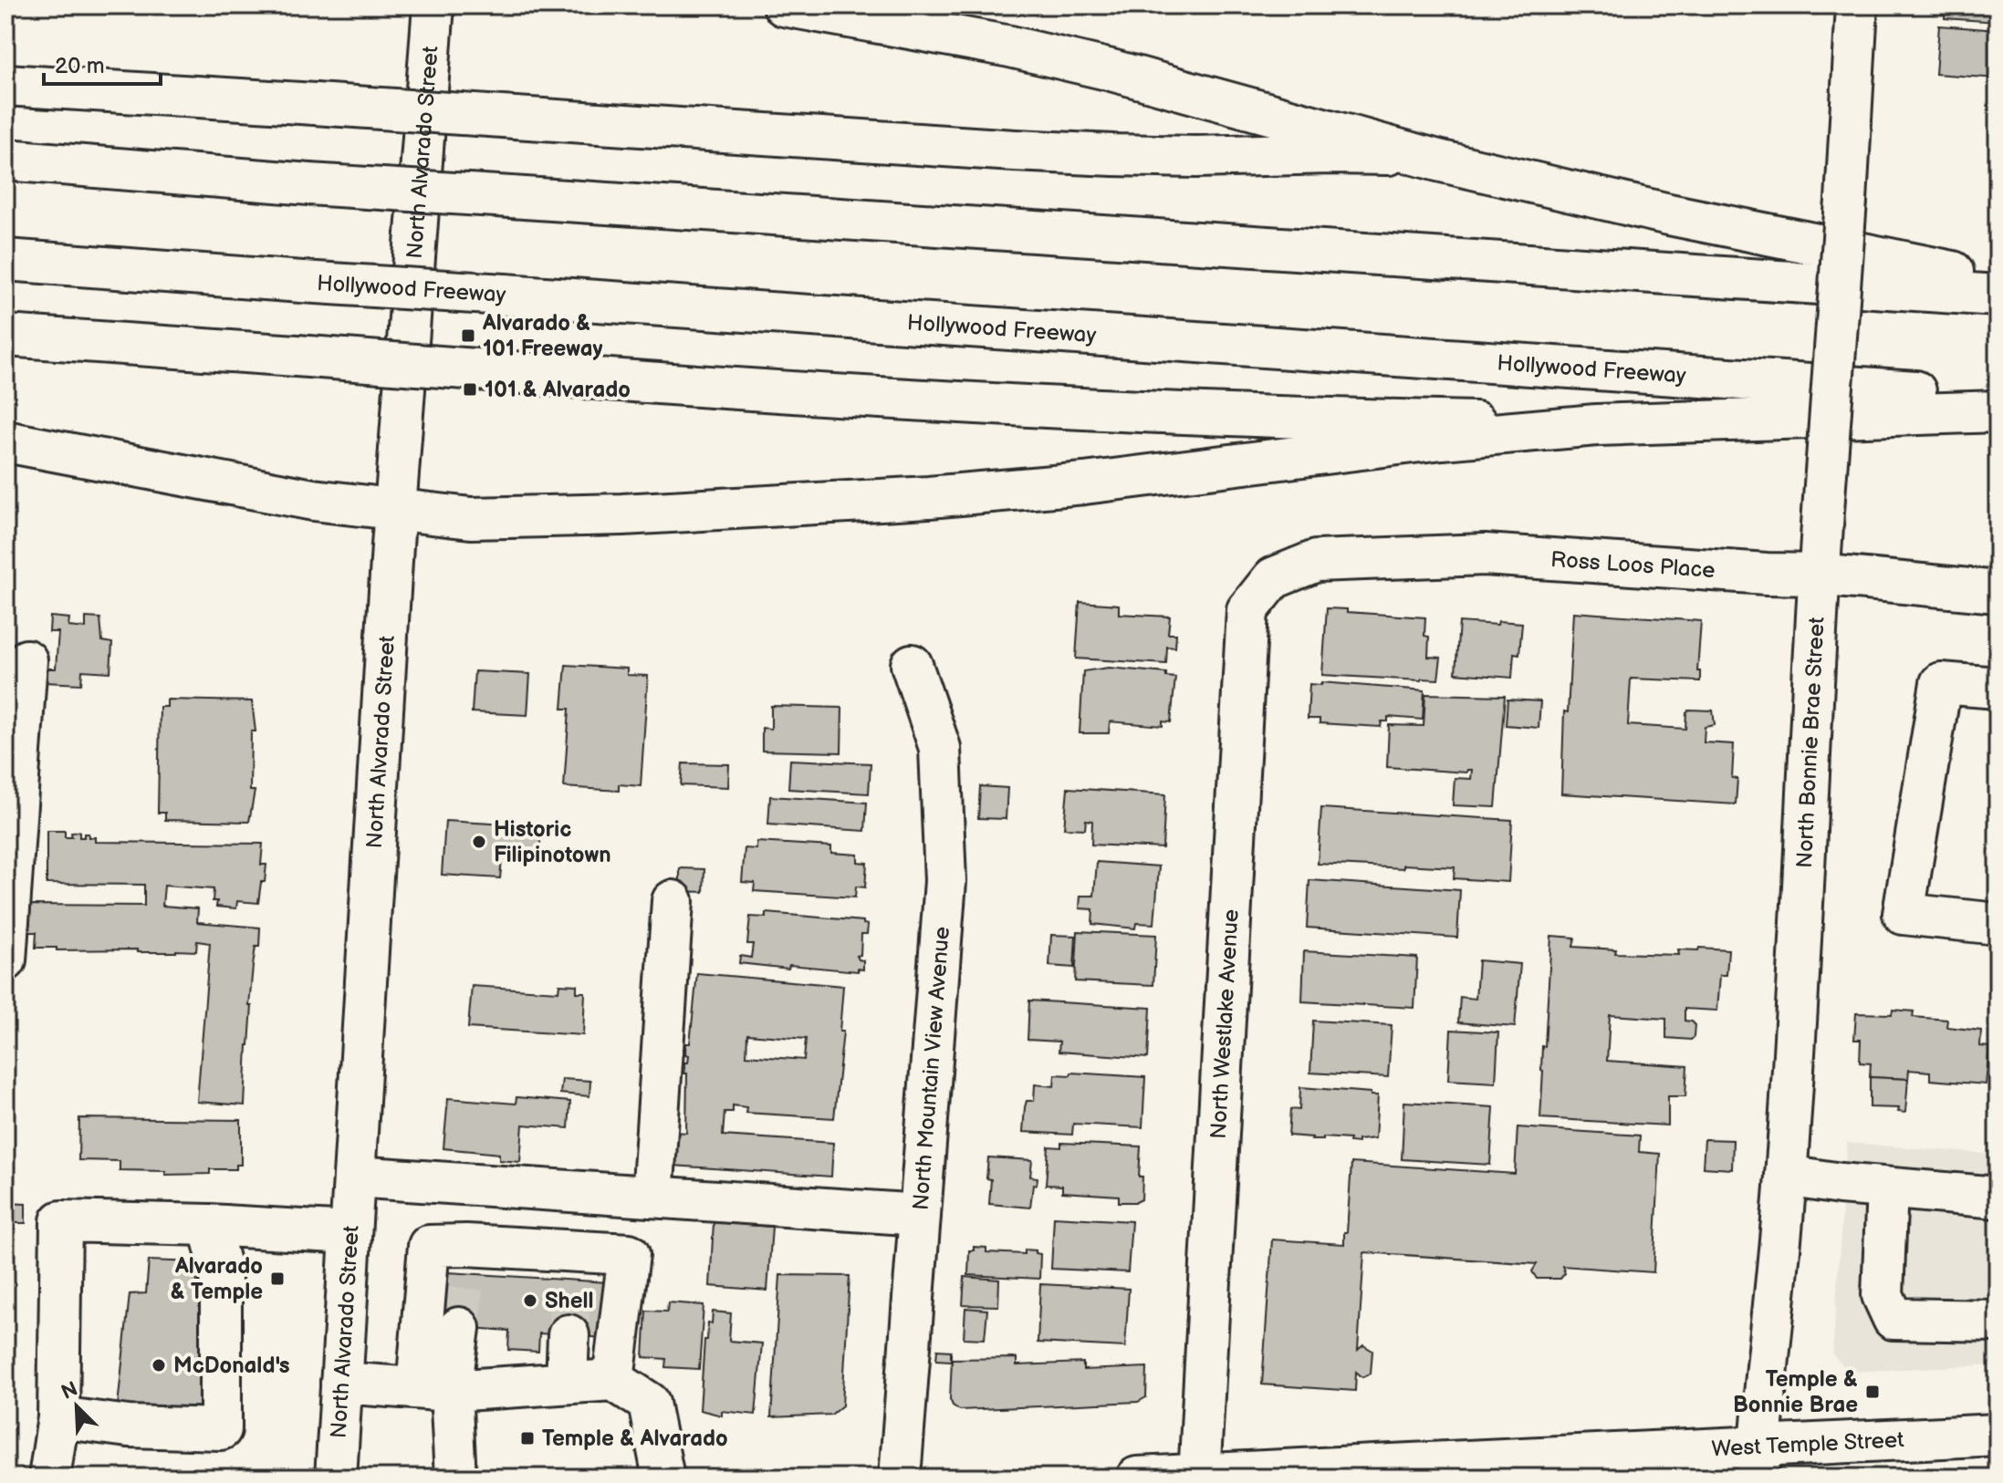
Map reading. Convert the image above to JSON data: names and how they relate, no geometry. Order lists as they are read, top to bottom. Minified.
{"streets":{"main road":["North Alvarado Street","Hollywood Freeway","Ross Loos Place","North Bonnie Brae Street","North Westlake Avenue","North Mountain View Avenue","West Temple Street"]},"crossings":[["Ross Loos Place","North Bonnie Brae Street"],["Ross Loos Place","North Westlake Avenue"],["North Bonnie Brae Street","West Temple Street"],["North Westlake Avenue","West Temple Street"]],"places":{"transit":["Alvarado & 101 Freeway","101 & Alvarado","Alvarado & Temple","Temple & Bonnie Brae","Temple & Alvarado"],"other":["Historic Filipinotown","Shell","McDonald's"]},"scale_bar":"20 m","north":"top left"}
